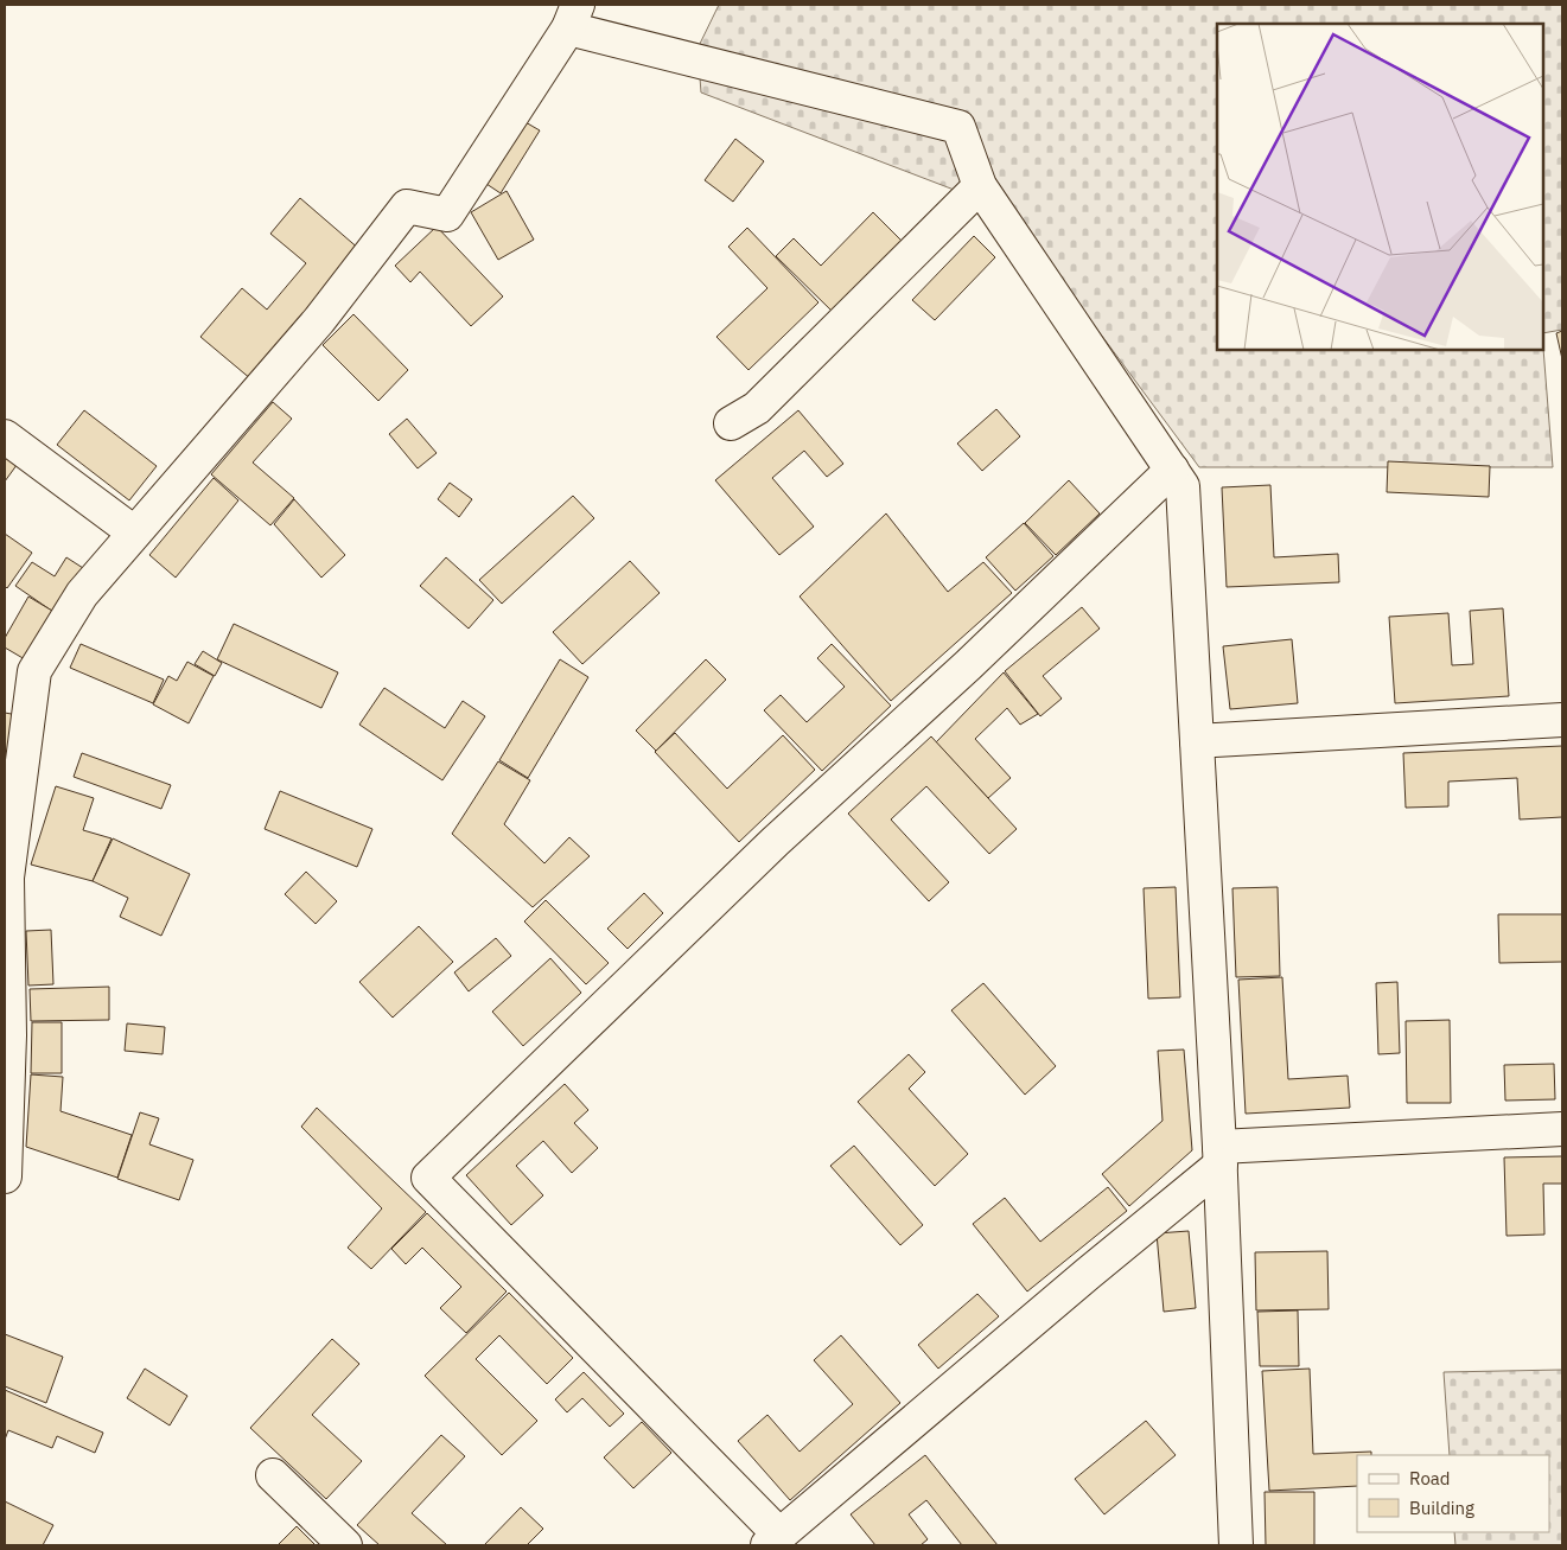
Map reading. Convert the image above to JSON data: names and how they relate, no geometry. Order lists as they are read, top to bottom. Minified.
{"legend":["Road","Building"]}
